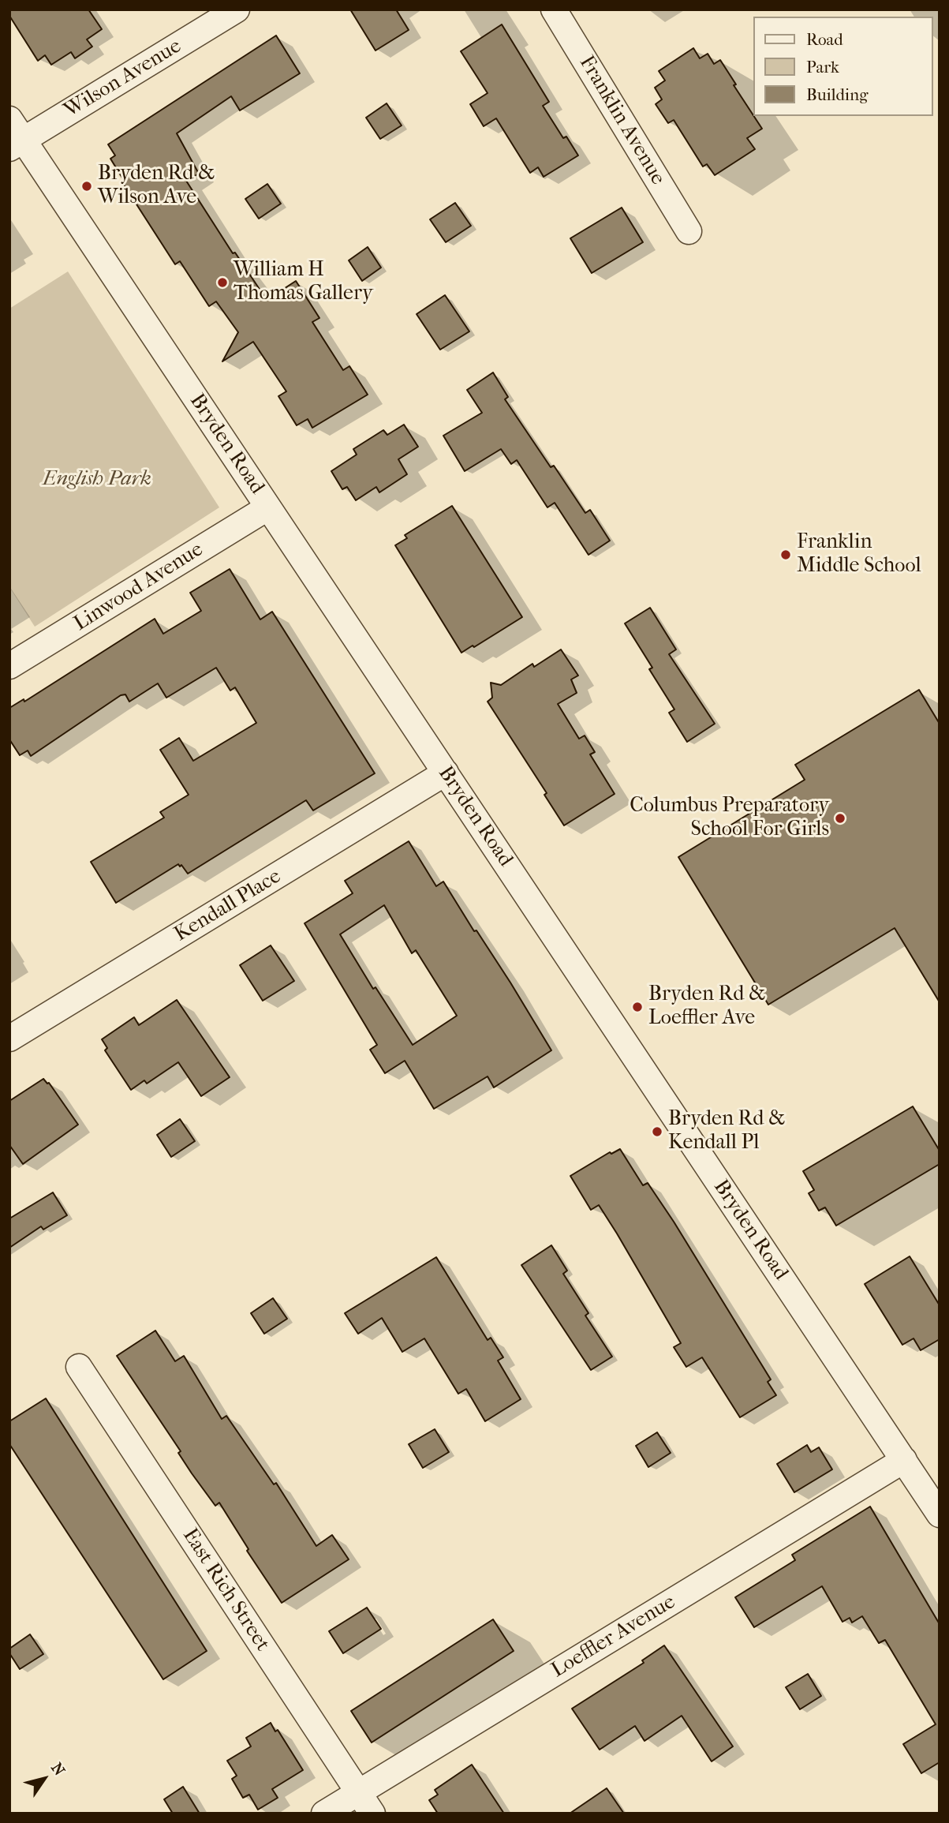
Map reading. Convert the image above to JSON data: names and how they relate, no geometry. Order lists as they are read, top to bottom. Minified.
{"streets":{"street":["Wilson Avenue","Franklin Avenue","Bryden Road","Linwood Avenue","Kendall Place","East Rich Street","Loeffler Avenue"]},"crossings":[["Wilson Avenue","Bryden Road"],["Bryden Road","Linwood Avenue"],["Bryden Road","Kendall Place"],["Bryden Road","Loeffler Avenue"],["East Rich Street","Loeffler Avenue"]],"parks":["English Park"],"places":["Bryden Rd & Wilson Ave","William H Thomas Gallery","Franklin Middle School","Columbus Preparatory School For Girls","Bryden Rd & Loeffler Ave","Bryden Rd & Kendall Pl"],"legend":["Road","Park","Building"],"north":"top right"}
